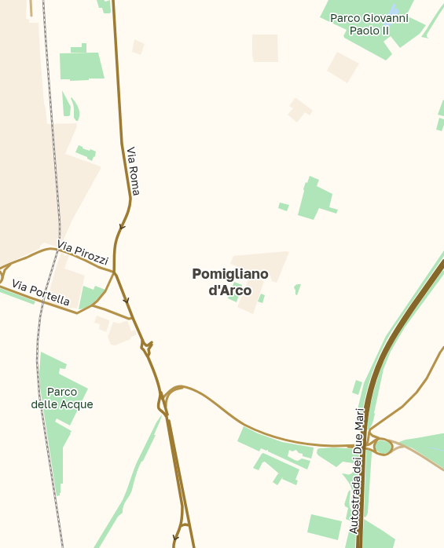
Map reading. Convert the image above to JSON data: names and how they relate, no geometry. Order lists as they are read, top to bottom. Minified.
{"streets":{"highway":["Autostrada dei Due Mari"],"main road":["Via Roma","Via Pirozzi","Via Portella"]},"crossings":[["Via Roma","Via Pirozzi"],["Via Pirozzi","Via Portella"]],"one_way":["Via Roma"],"districts":["Pomigliano d'Arco"],"parks":["Parco Giovanni Paolo II","Parco delle Acque"]}
